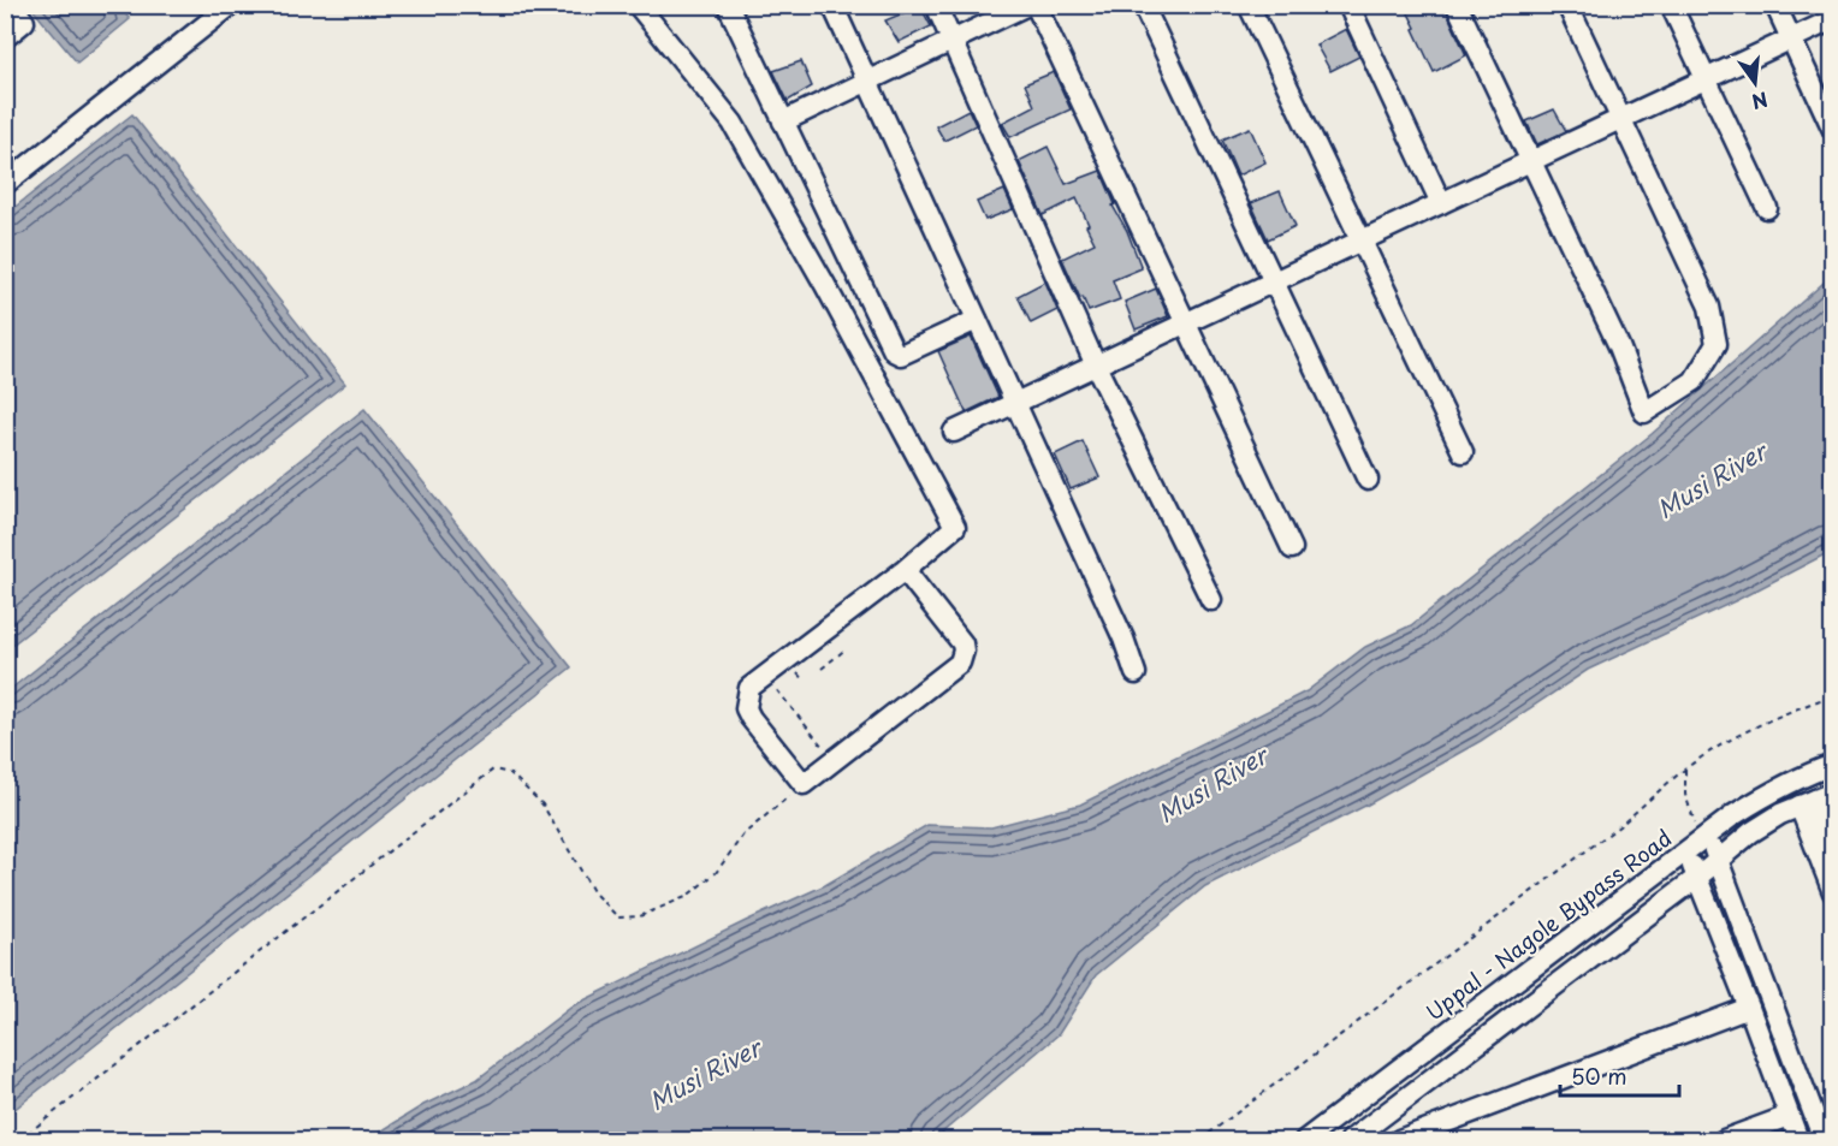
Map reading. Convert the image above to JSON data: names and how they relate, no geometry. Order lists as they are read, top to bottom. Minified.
{"streets":{"street":["Uppal - Nagole Bypass Road"]},"water":["Musi River"],"scale_bar":"50 m","north":"bottom"}
